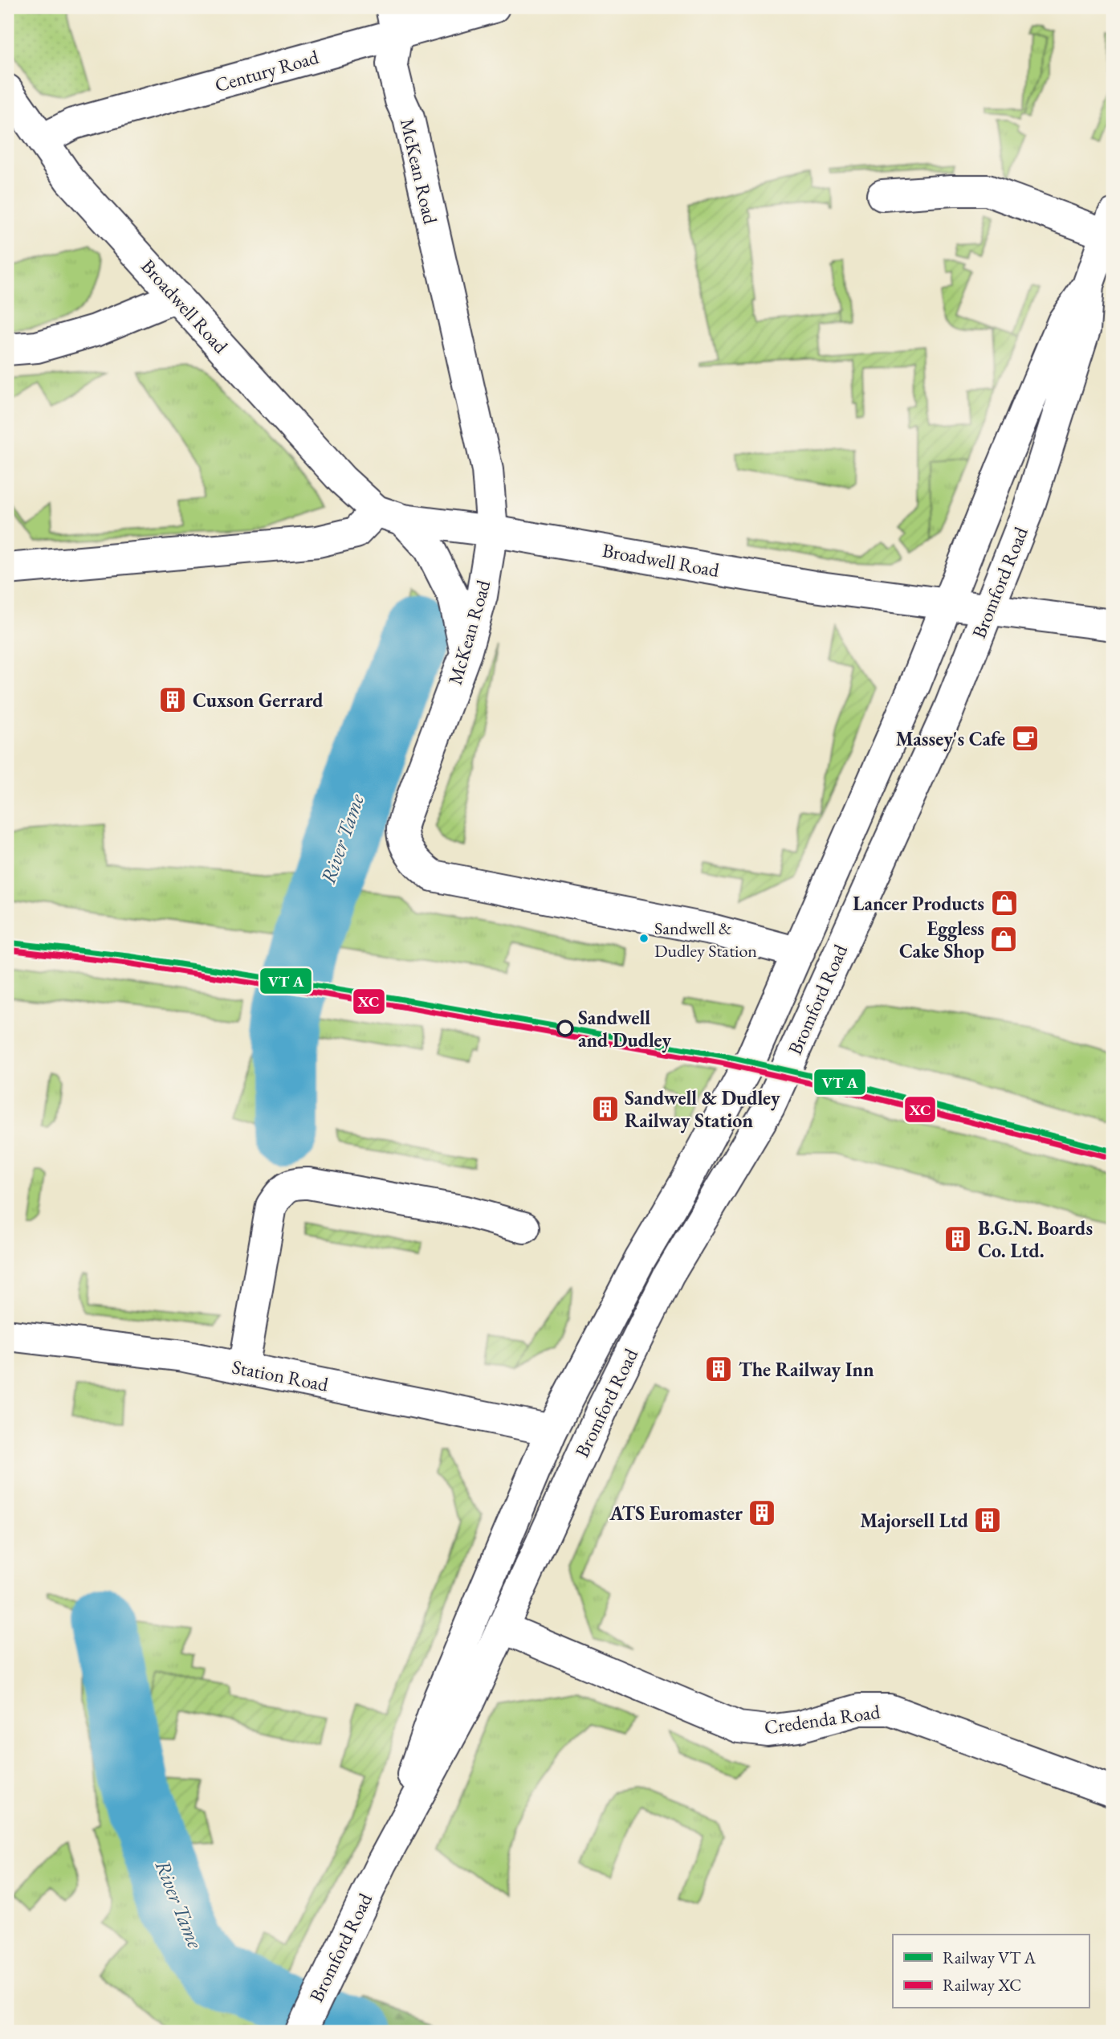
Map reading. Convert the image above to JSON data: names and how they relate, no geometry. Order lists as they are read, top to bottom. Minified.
{"streets":{"street":["Century Road","McKean Road","Broadwell Road","Bromford Road","Station Road","Credenda Road"]},"crossings":[["Century Road","McKean Road"],["Century Road","Broadwell Road"],["McKean Road","Broadwell Road"],["McKean Road","Bromford Road"],["Broadwell Road","Bromford Road"],["Bromford Road","Station Road"],["Bromford Road","Credenda Road"]],"water":["River Tame"],"places":{"building":["Cuxson Gerrard","Sandwell & Dudley Railway Station","B.G.N. Boards Co. Ltd.","The Railway Inn","ATS Euromaster","Majorsell Ltd"],"cafe":["Massey's Cafe"],"shop":["Lancer Products","Eggless Cake Shop"],"other":["Sandwell & Dudley Station","Sandwell and Dudley"]},"lines":["rail line XC"],"legend":["Railway VT A","Railway XC"]}
